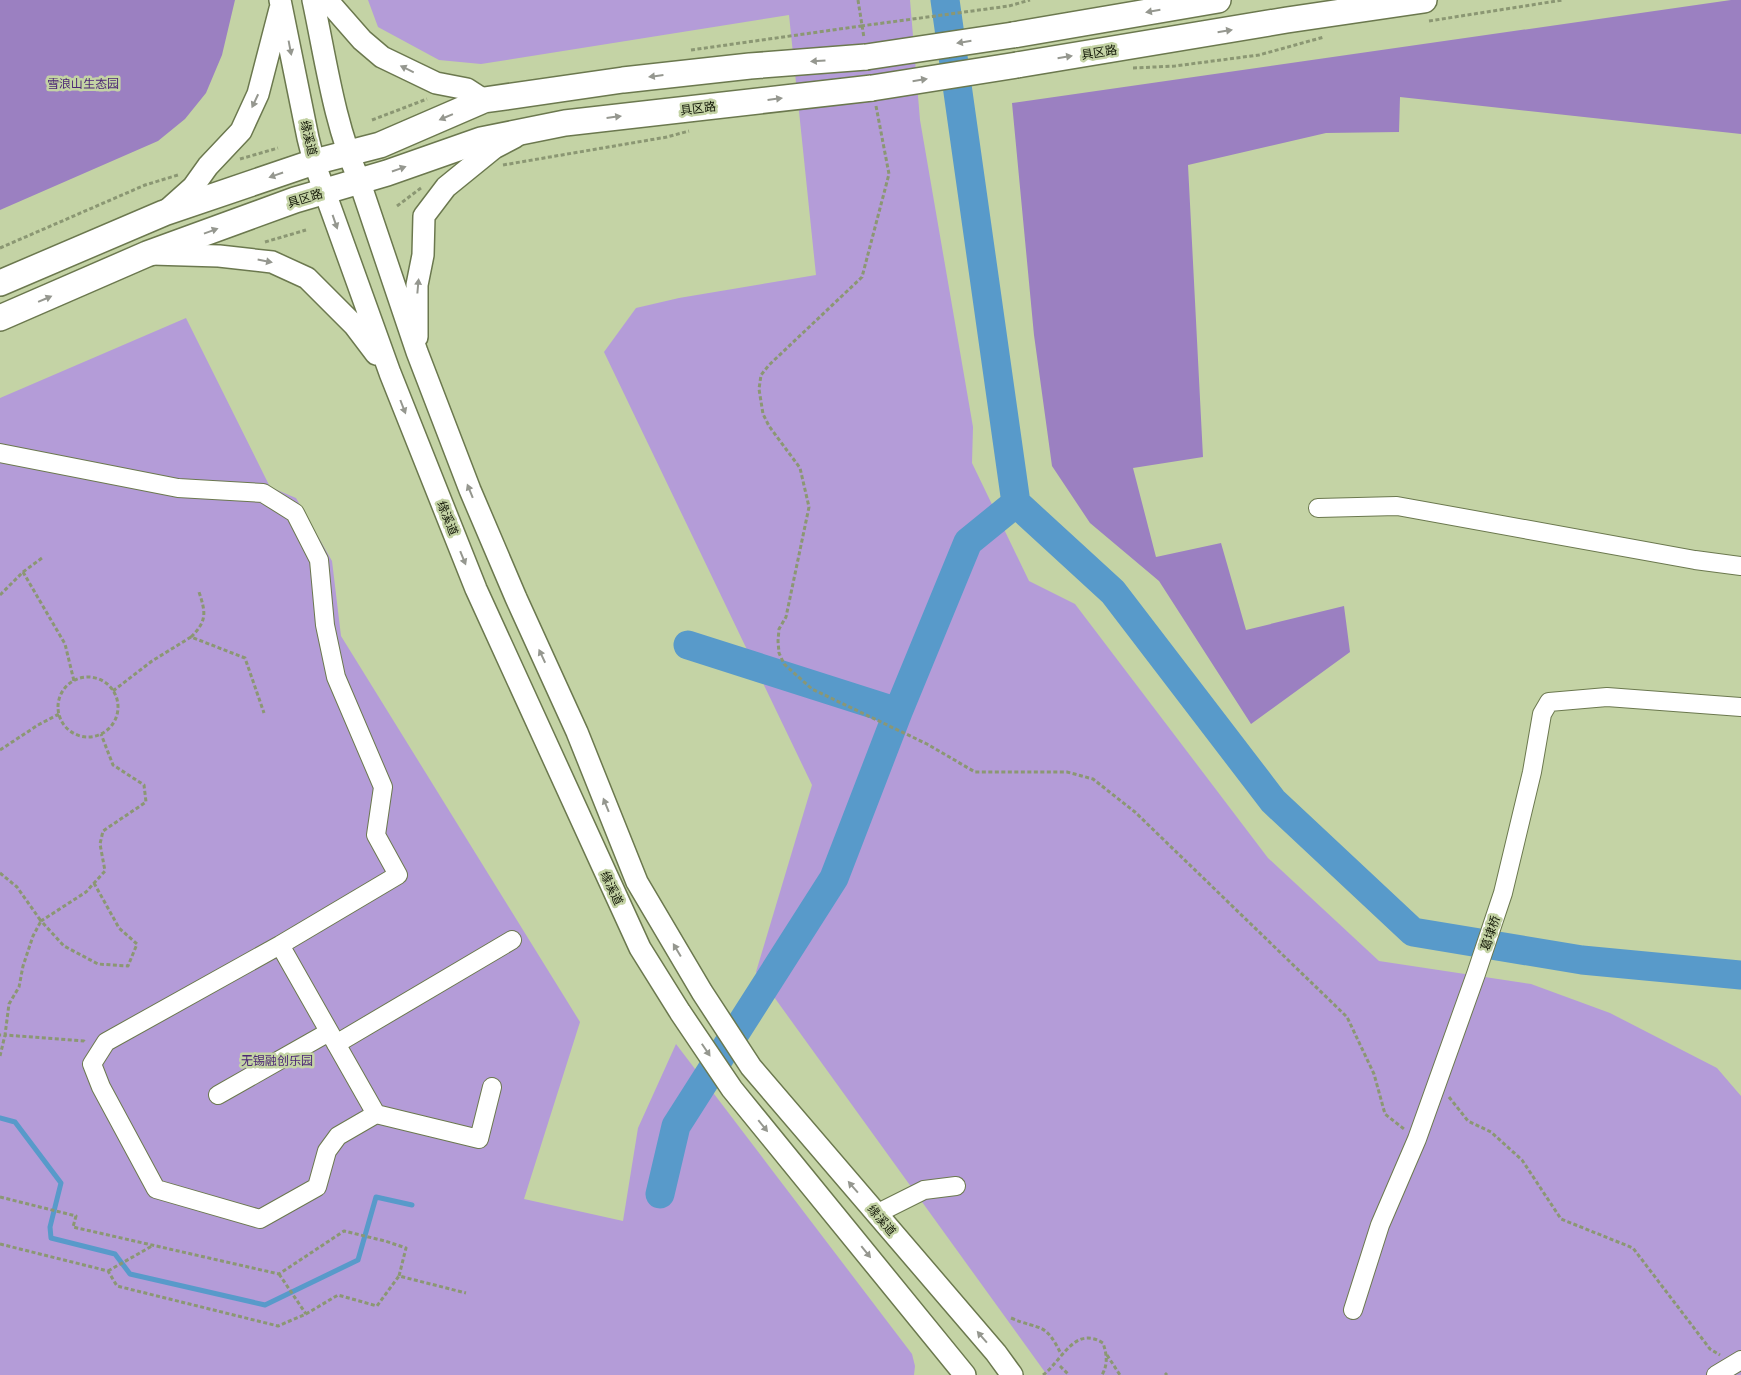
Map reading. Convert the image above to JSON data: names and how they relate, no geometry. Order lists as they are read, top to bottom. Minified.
{"streets":{"highway":["具区路"],"main road":["缘溪道"],"street":["葛埭桥"]},"crossings":[["具区路","缘溪道"]],"parks":["雪浪山生态园","无锡融创乐园"]}
